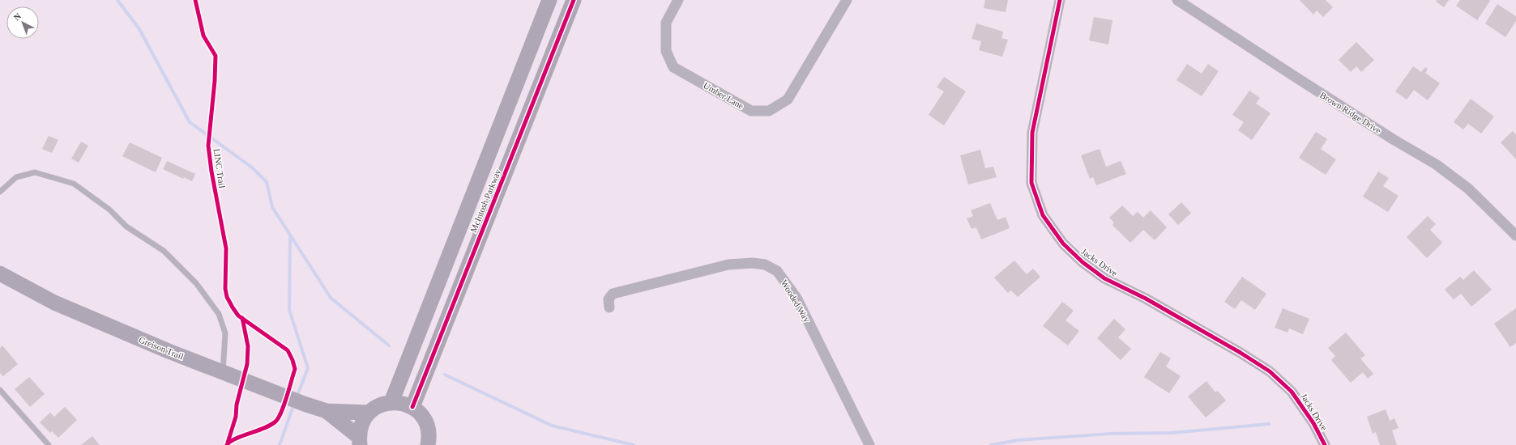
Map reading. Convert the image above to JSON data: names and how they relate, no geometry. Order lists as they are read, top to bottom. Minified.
{"streets":{"street":["Umber Lane","Brown Ridge Drive","McIntosh Parkway","Jacks Drive","Wooded Way","Greison Trail"],"cycle path":["LINC Trail"]},"north":"top left"}
